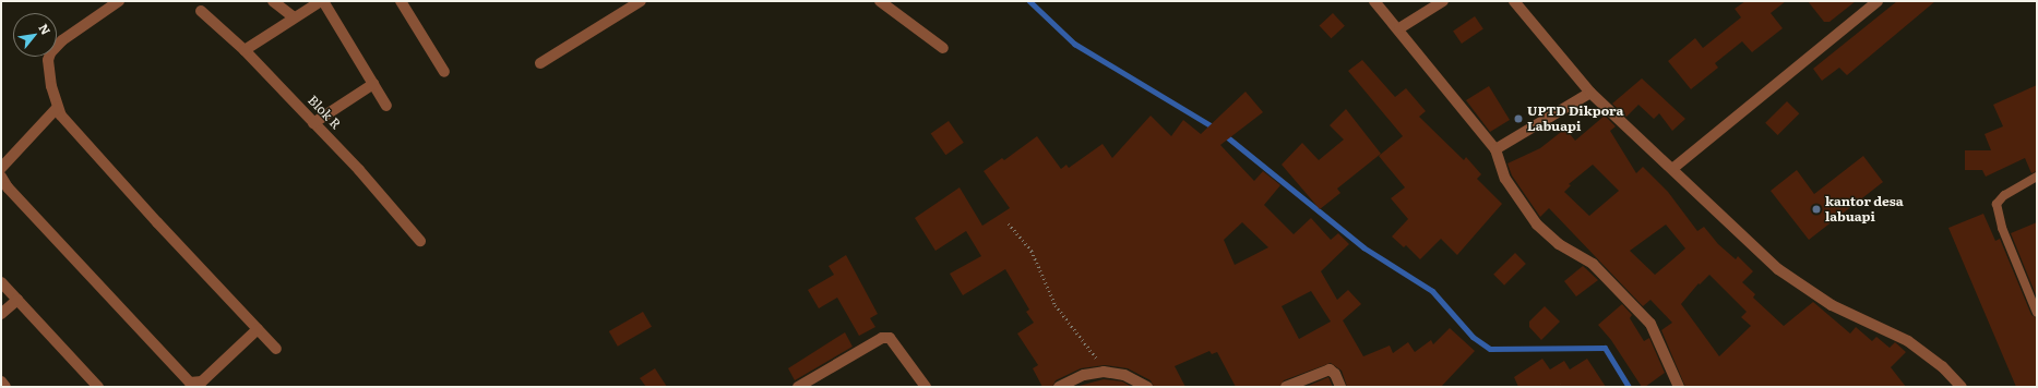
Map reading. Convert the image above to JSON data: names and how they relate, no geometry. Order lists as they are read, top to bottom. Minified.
{"streets":{"street":["Blok R"]},"places":["UPTD Dikpora Labuapi","kantor desa labuapi"],"north":"top right"}
